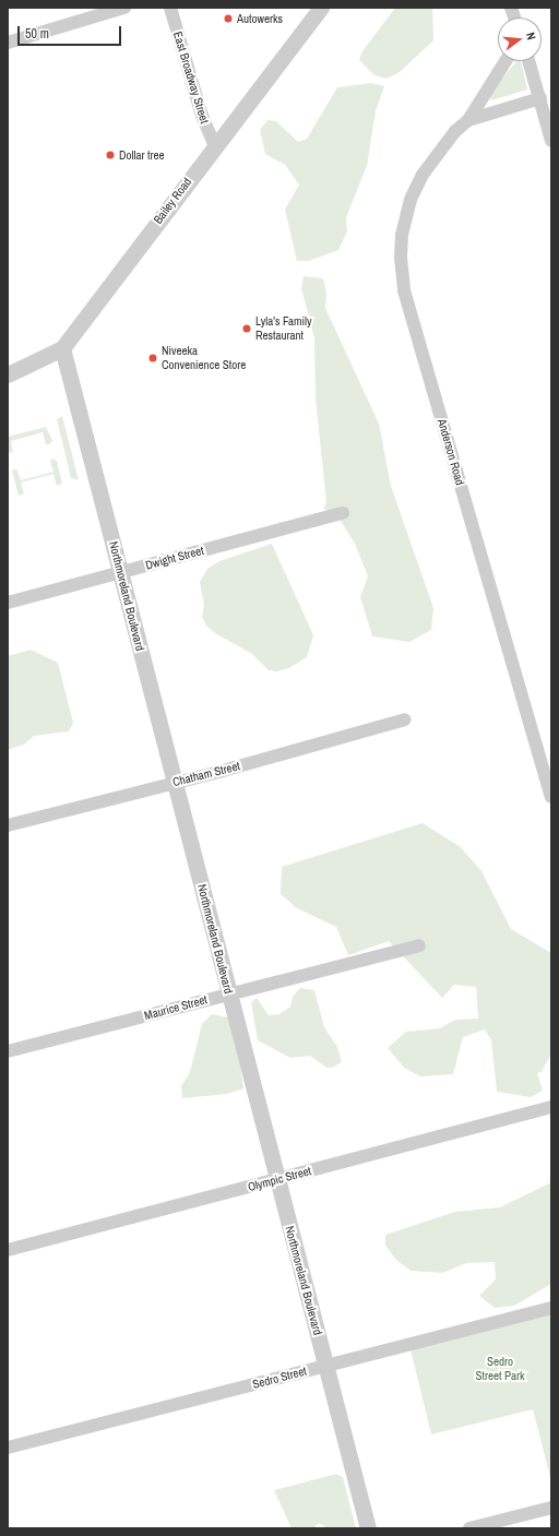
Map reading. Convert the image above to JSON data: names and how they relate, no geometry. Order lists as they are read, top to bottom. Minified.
{"streets":{"street":["East Broadway Street","Bailey Road","Anderson Road","Dwight Street","Northmoreland Boulevard","Chatham Street","Maurice Street","Olympic Street","Sedro Street"]},"crossings":[["East Broadway Street","Bailey Road"],["Bailey Road","Northmoreland Boulevard"],["Dwight Street","Northmoreland Boulevard"],["Northmoreland Boulevard","Chatham Street"],["Northmoreland Boulevard","Maurice Street"],["Northmoreland Boulevard","Olympic Street"],["Northmoreland Boulevard","Sedro Street"]],"parks":["Sedro Street Park"],"places":["Autowerks","Dollar tree","Lyla's Family Restaurant","Niveeka Convenience Store"],"scale_bar":"50 m","north":"right"}
